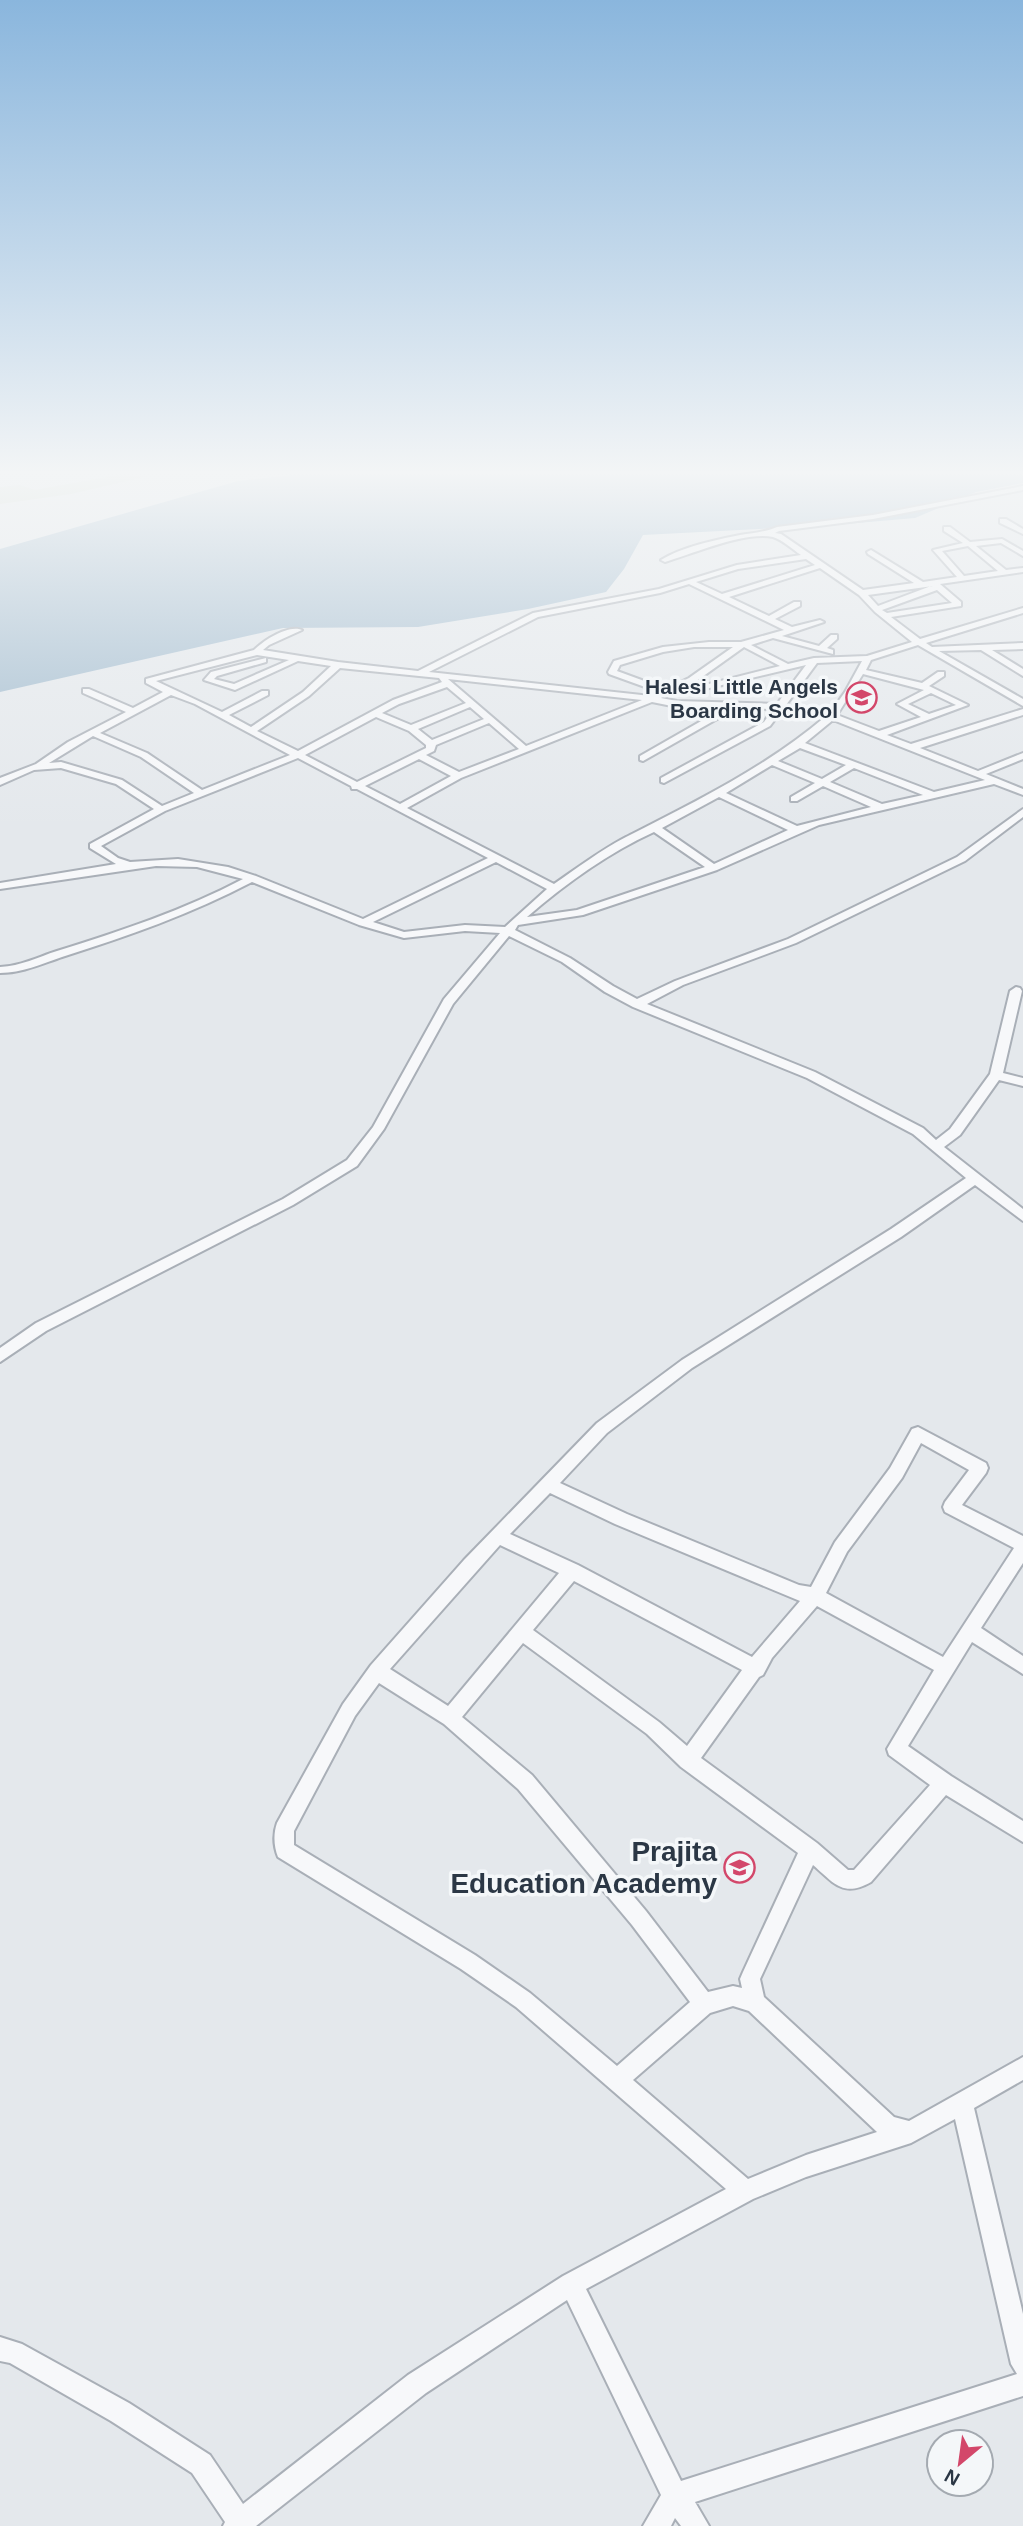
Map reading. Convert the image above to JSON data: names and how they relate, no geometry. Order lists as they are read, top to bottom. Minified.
{"places":{"school or university":["Halesi Little Angels Boarding School","Prajita Education Academy"]},"north":"bottom left"}
